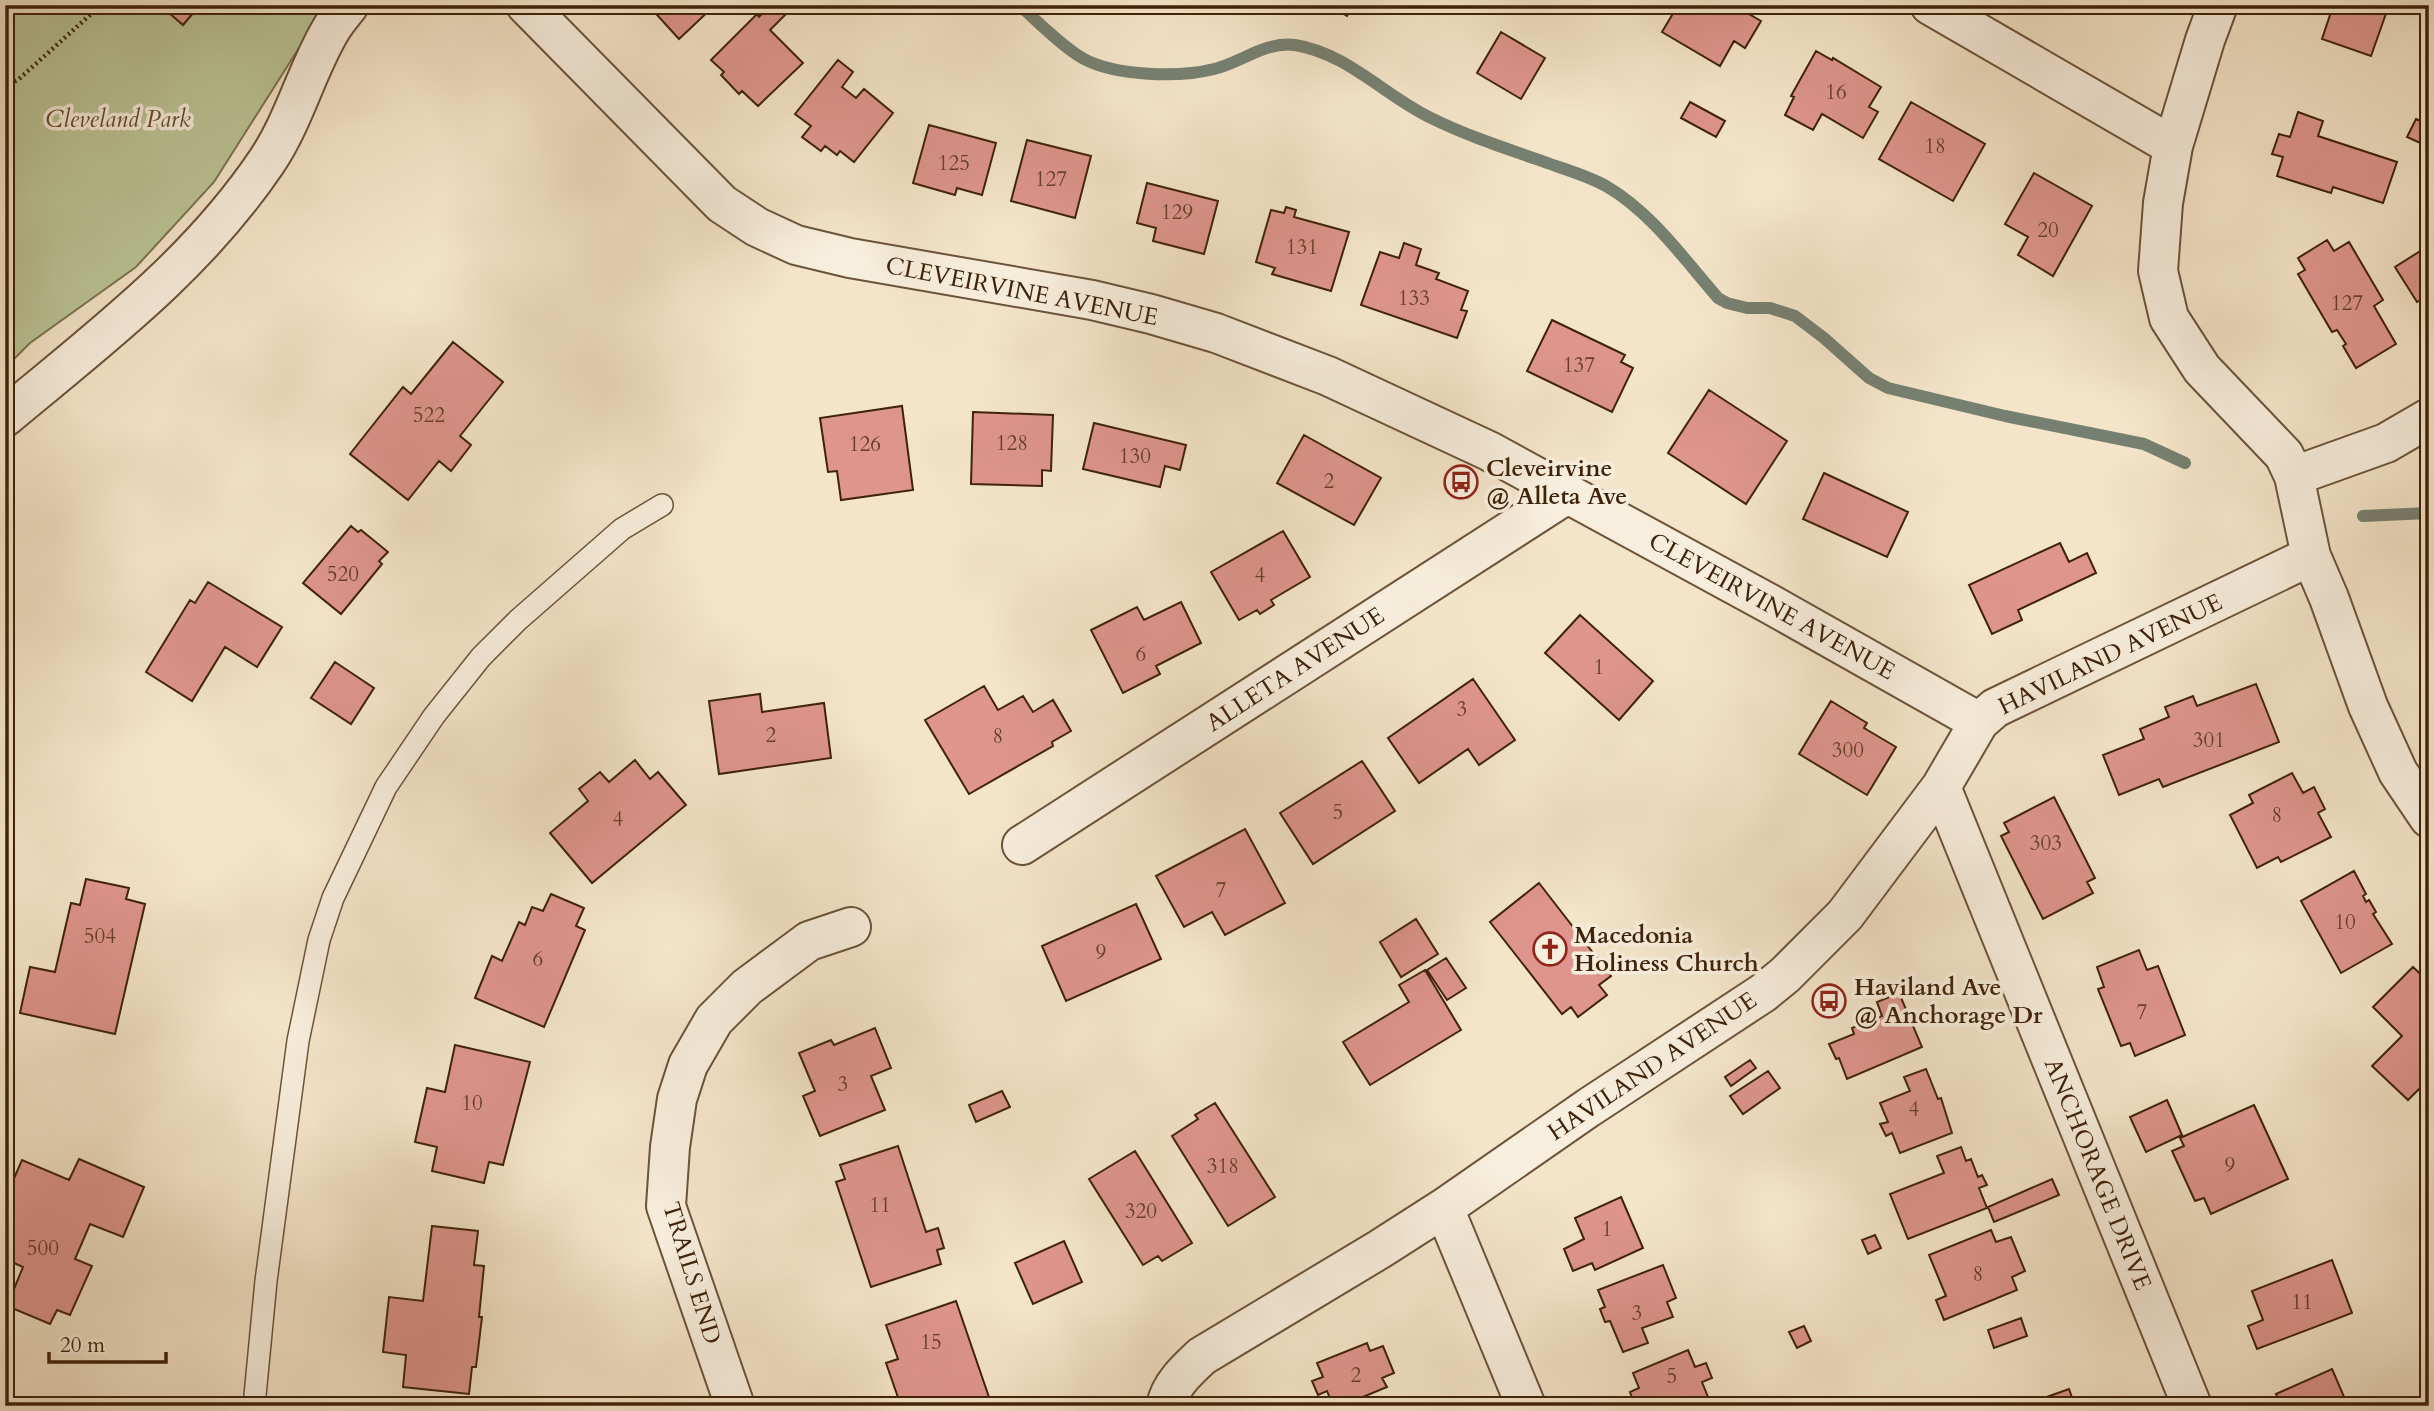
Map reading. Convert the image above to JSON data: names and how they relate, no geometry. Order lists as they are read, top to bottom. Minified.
{"streets":{"street":["CLEVEIRVINE AVENUE","HAVILAND AVENUE","ALLETA AVENUE","ANCHORAGE DRIVE","TRAILS END"]},"crossings":[["CLEVEIRVINE AVENUE","HAVILAND AVENUE"],["CLEVEIRVINE AVENUE","ALLETA AVENUE"],["HAVILAND AVENUE","ANCHORAGE DRIVE"]],"parks":["Cleveland Park"],"places":{"bus stop":["Cleveirvine @ Alleta Ave","Haviland Ave @ Anchorage Dr"],"church":["Macedonia Holiness Church"]},"house_numbers":["16","18","125","127","129","20","131","133","127","137","522","128","126","130","2","520","4","6","1","3","2","8","301","300","5","8","4","303","7","10","504","9","6","7","3","10","4","9","318","11","320","1","500","8","11","3","15","2","5"],"scale_bar":"20 m"}
